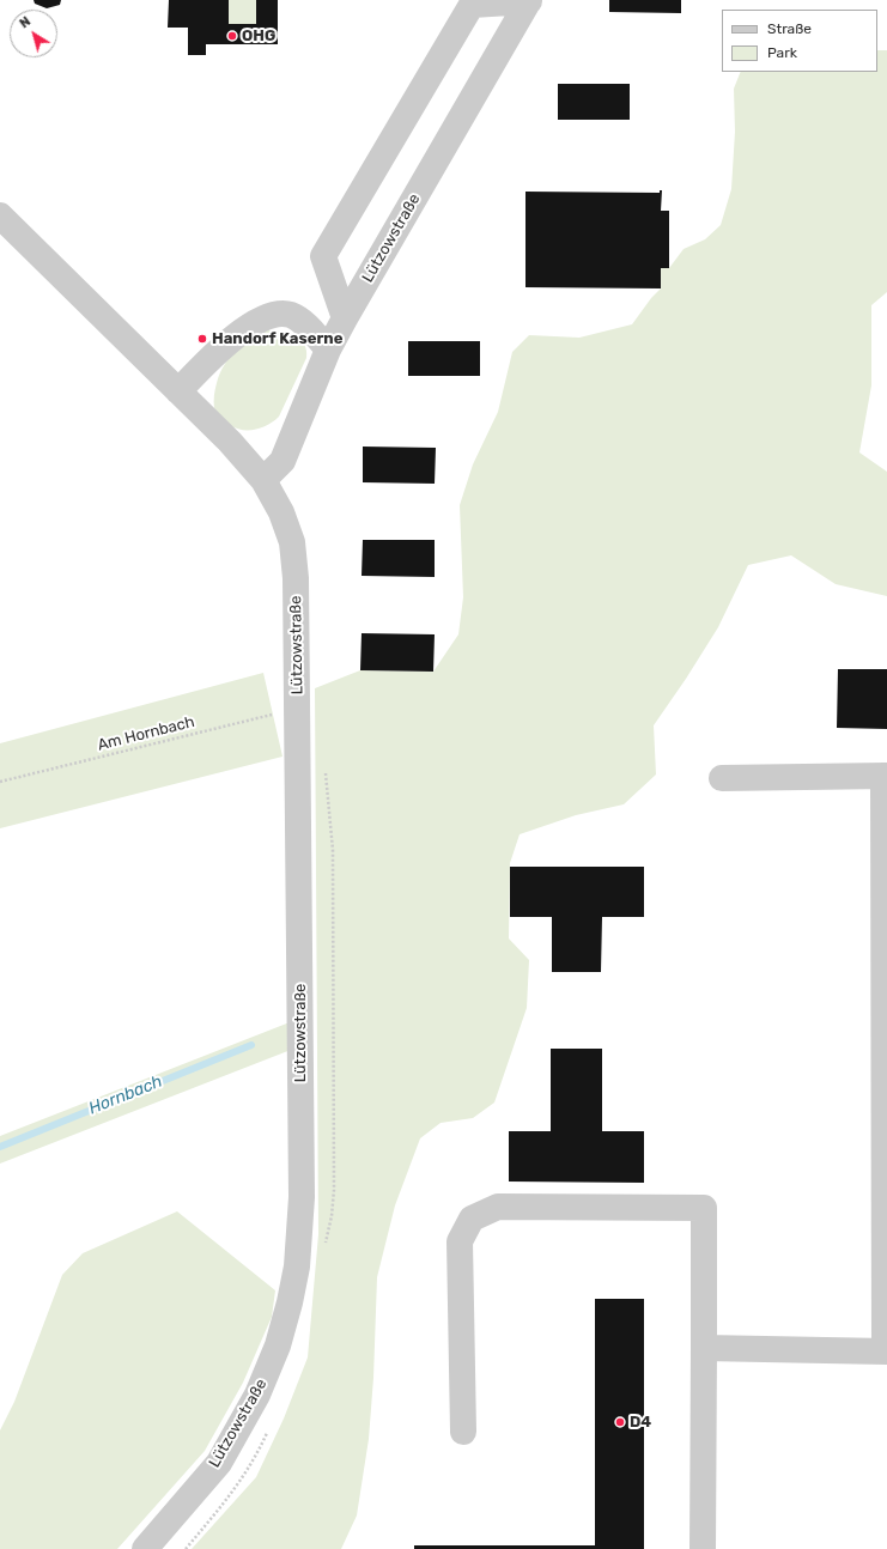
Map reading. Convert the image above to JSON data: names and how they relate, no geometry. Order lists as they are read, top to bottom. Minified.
{"streets":{"street":["Lützowstraße"],"path":["Am Hornbach"]},"crossings":[["Lützowstraße","Am Hornbach"]],"water":["Hornbach"],"places":["OHG","Handorf Kaserne","D4"],"legend":["Straße","Park"],"north":"top left"}
